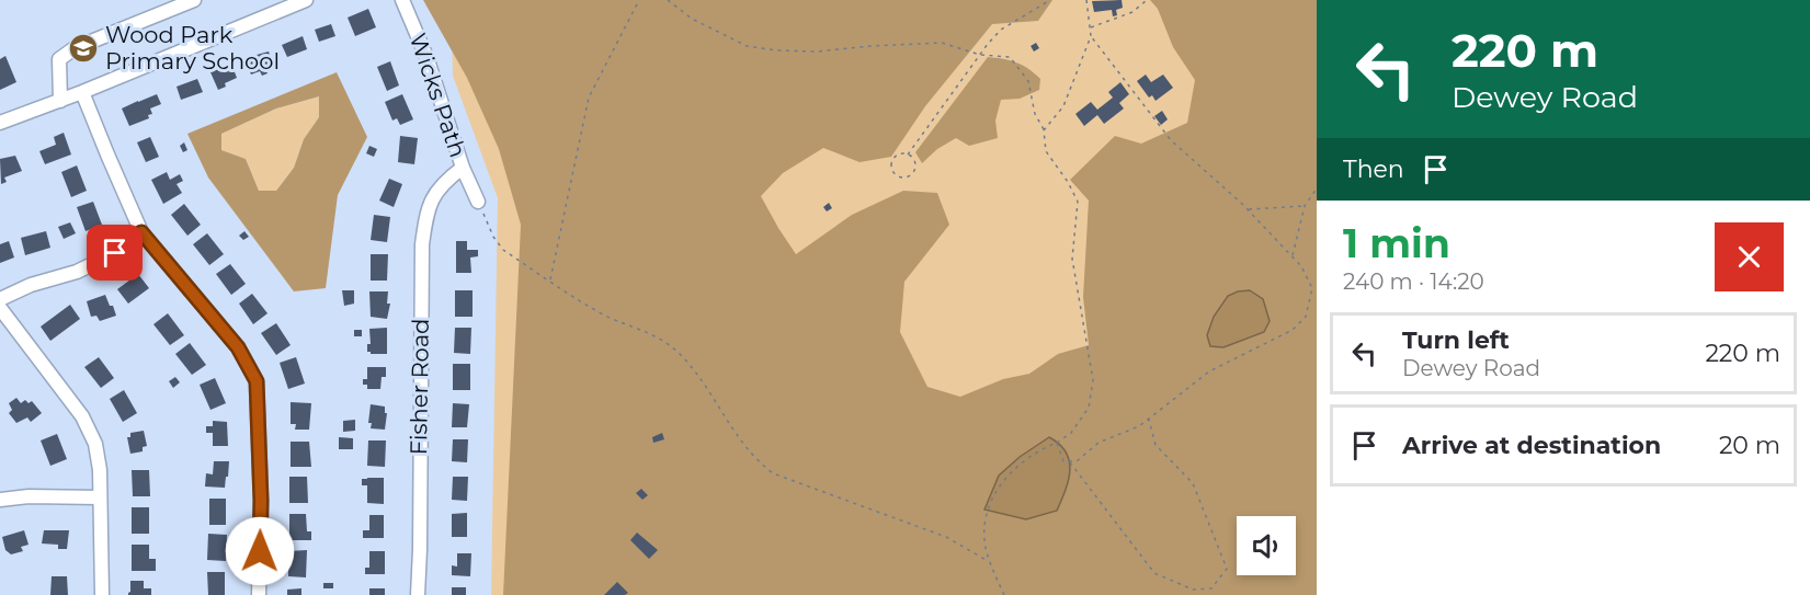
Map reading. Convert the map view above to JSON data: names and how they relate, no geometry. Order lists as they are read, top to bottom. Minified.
{"streets":{"street":["Wicks Path","Fisher Road"]},"crossings":[["Wicks Path","Fisher Road"]],"places":{"school or university":["Wood Park Primary School"]},"page":{"turn":["220 m","Dewey Road"],"then":"Then","heading":["1 min","240 m · 14:20"],"list":[{"name":"Turn left","note":"Dewey Road","value":"220 m"},{"name":"Arrive at destination","value":"20 m"}]}}
